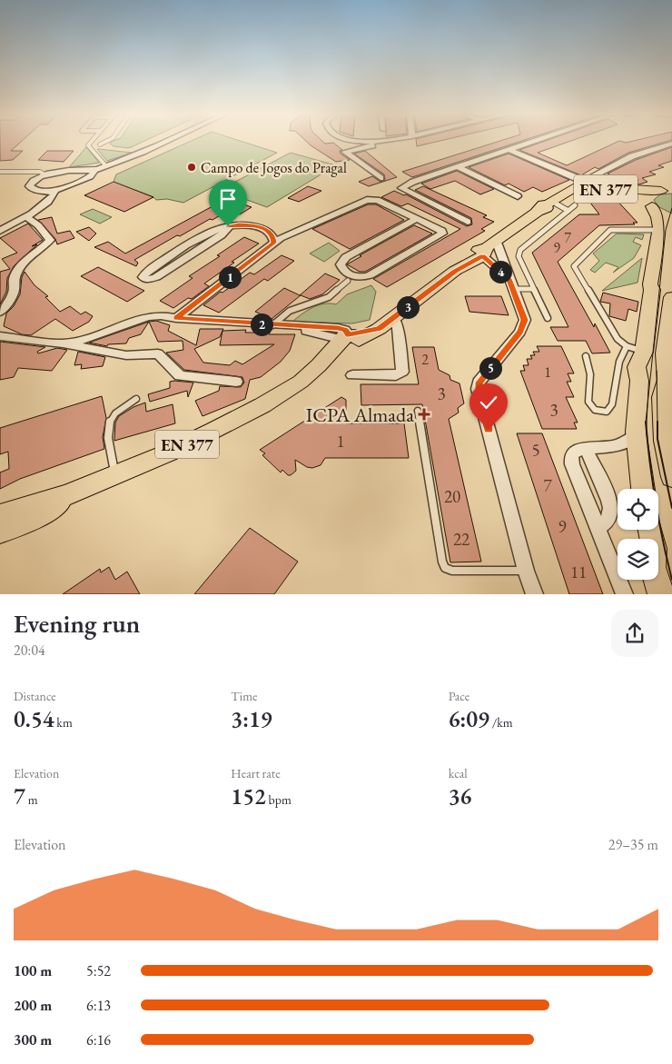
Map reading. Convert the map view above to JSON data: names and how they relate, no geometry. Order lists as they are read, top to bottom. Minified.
{"streets":{"main road":["EN 377"]},"places":{"other":["Campo de Jogos do Pragal"],"health":["ICPA Almada"]},"house_numbers":["7","9","2","1","3","3","1","5","7","20","9","22","11"],"page":{"pins":["4","1","3","2","5"],"heading":["Evening run","20:04"],"stats":[["Distance","0.54 km"],["Time","3:19"],["Pace","6:09 /km"],["Elevation","7 m"],["Heart rate","152 bpm"],["kcal","36"]],"chart":["Elevation","29–35 m"],"list":[{"name":"100 m","note":"5:52"},{"name":"200 m","note":"6:13"},{"name":"300 m","note":"6:16"}]}}
